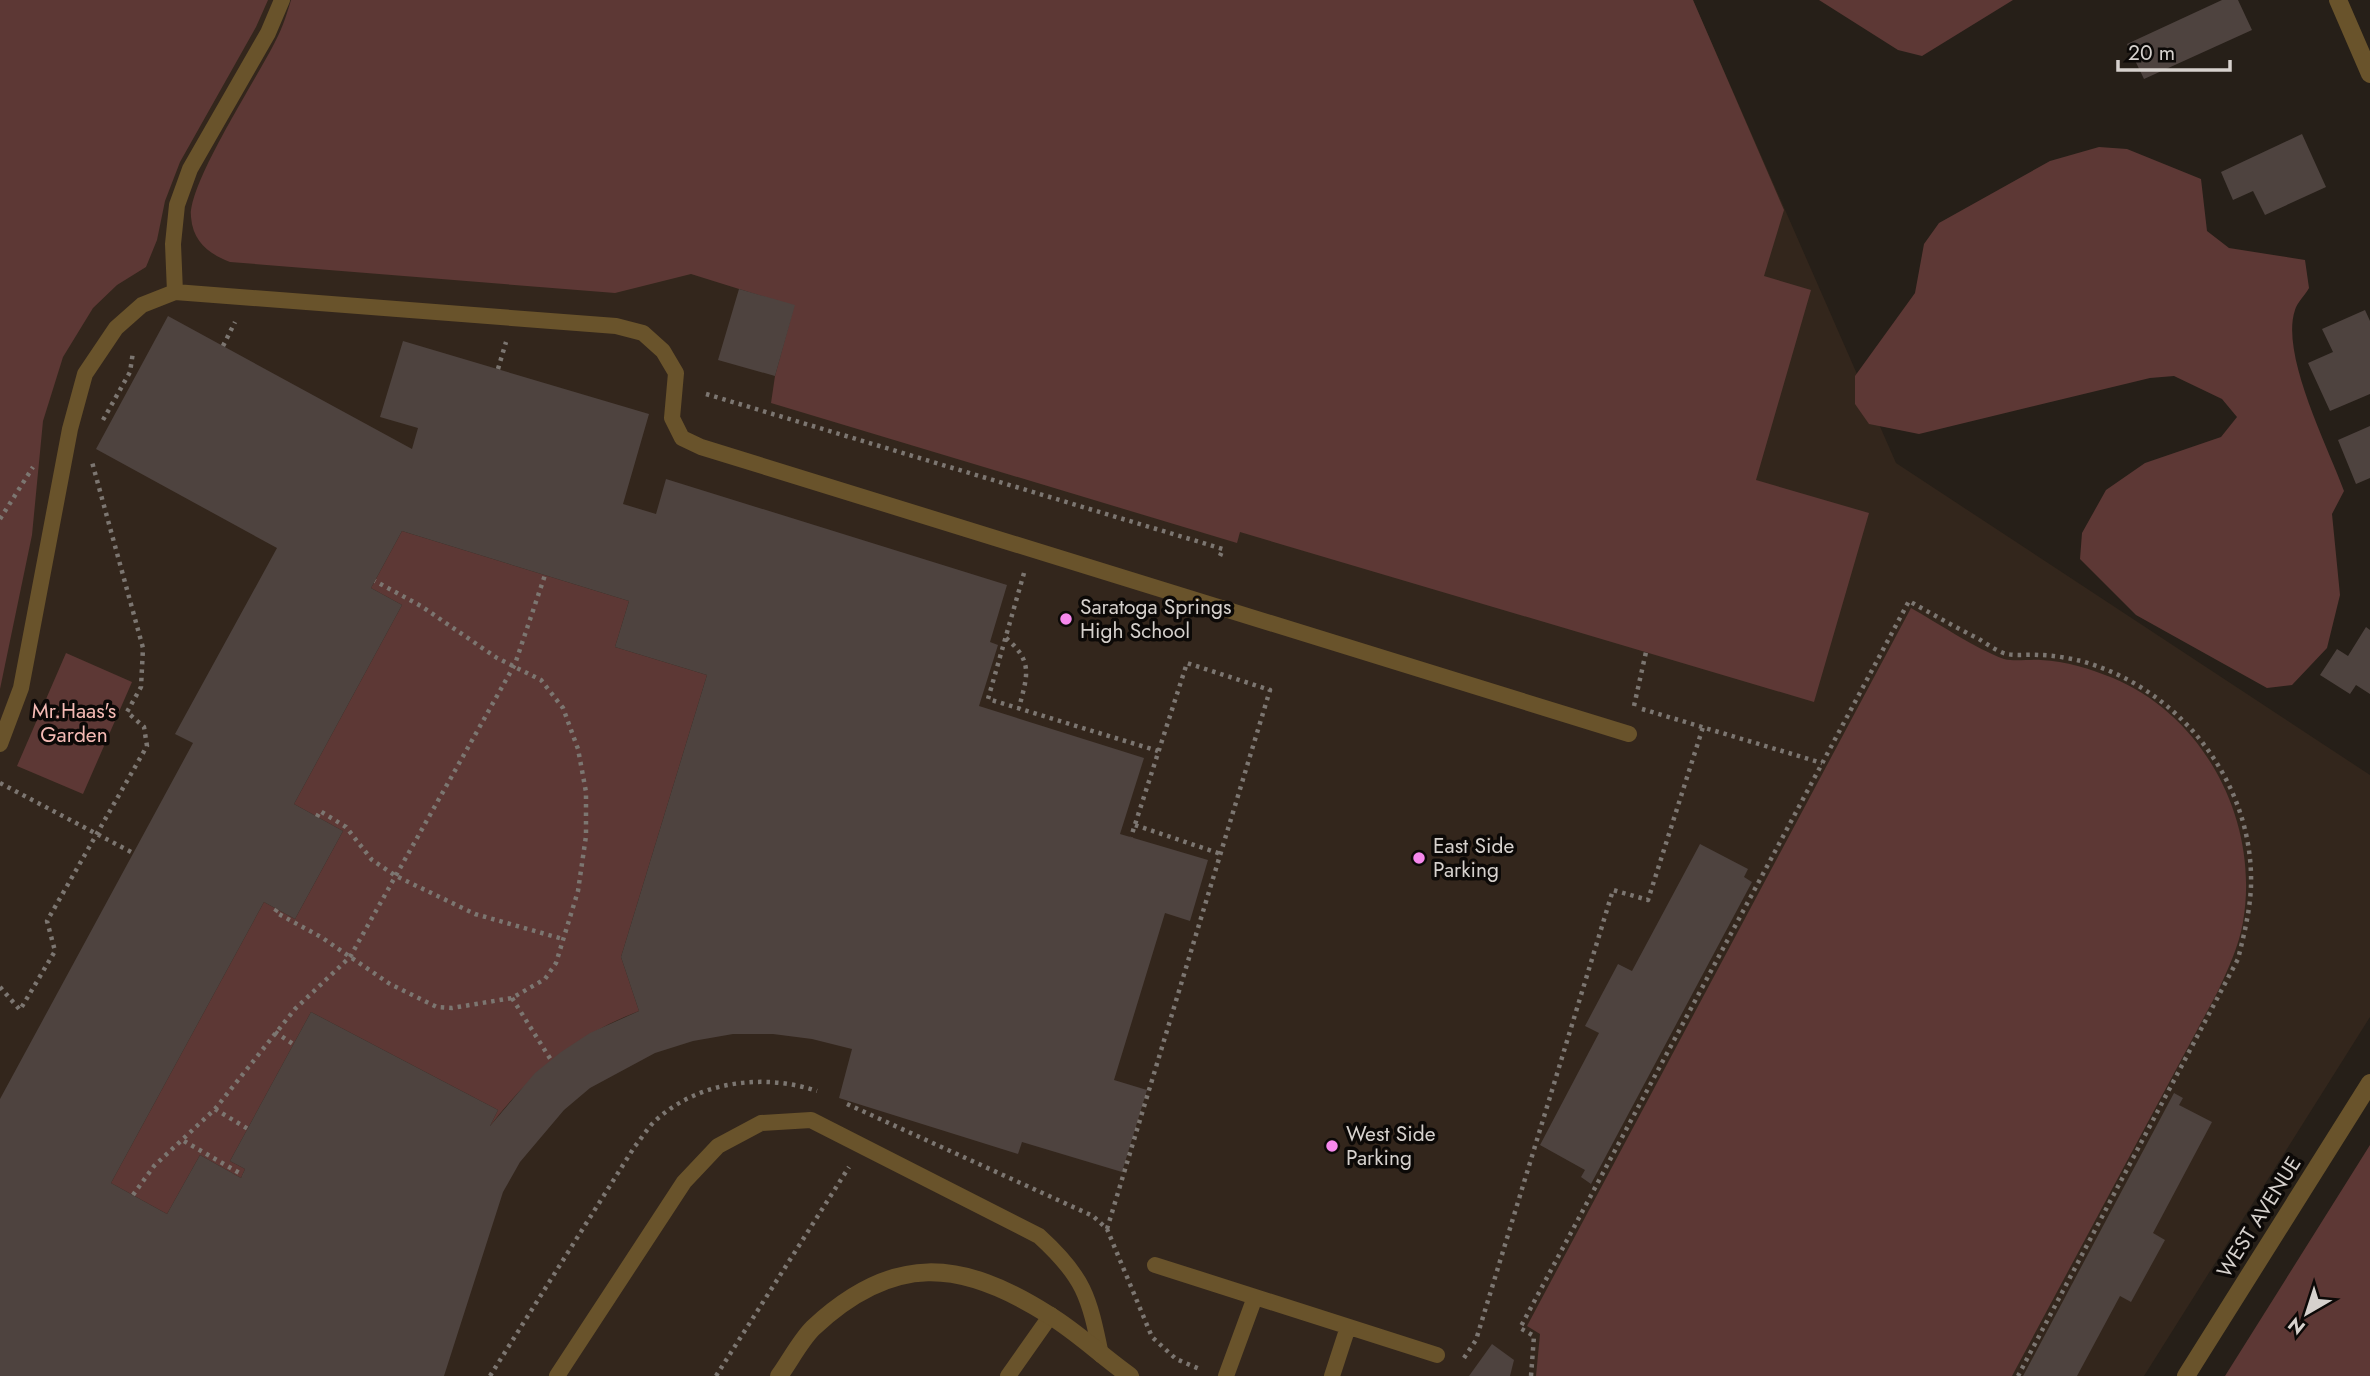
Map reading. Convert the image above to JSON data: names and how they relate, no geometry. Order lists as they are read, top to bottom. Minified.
{"streets":{"street":["WEST AVENUE"]},"parks":["Mr.Haas's Garden"],"places":["Saratoga Springs High School","East Side Parking","West Side Parking"],"scale_bar":"20 m","north":"bottom left"}
